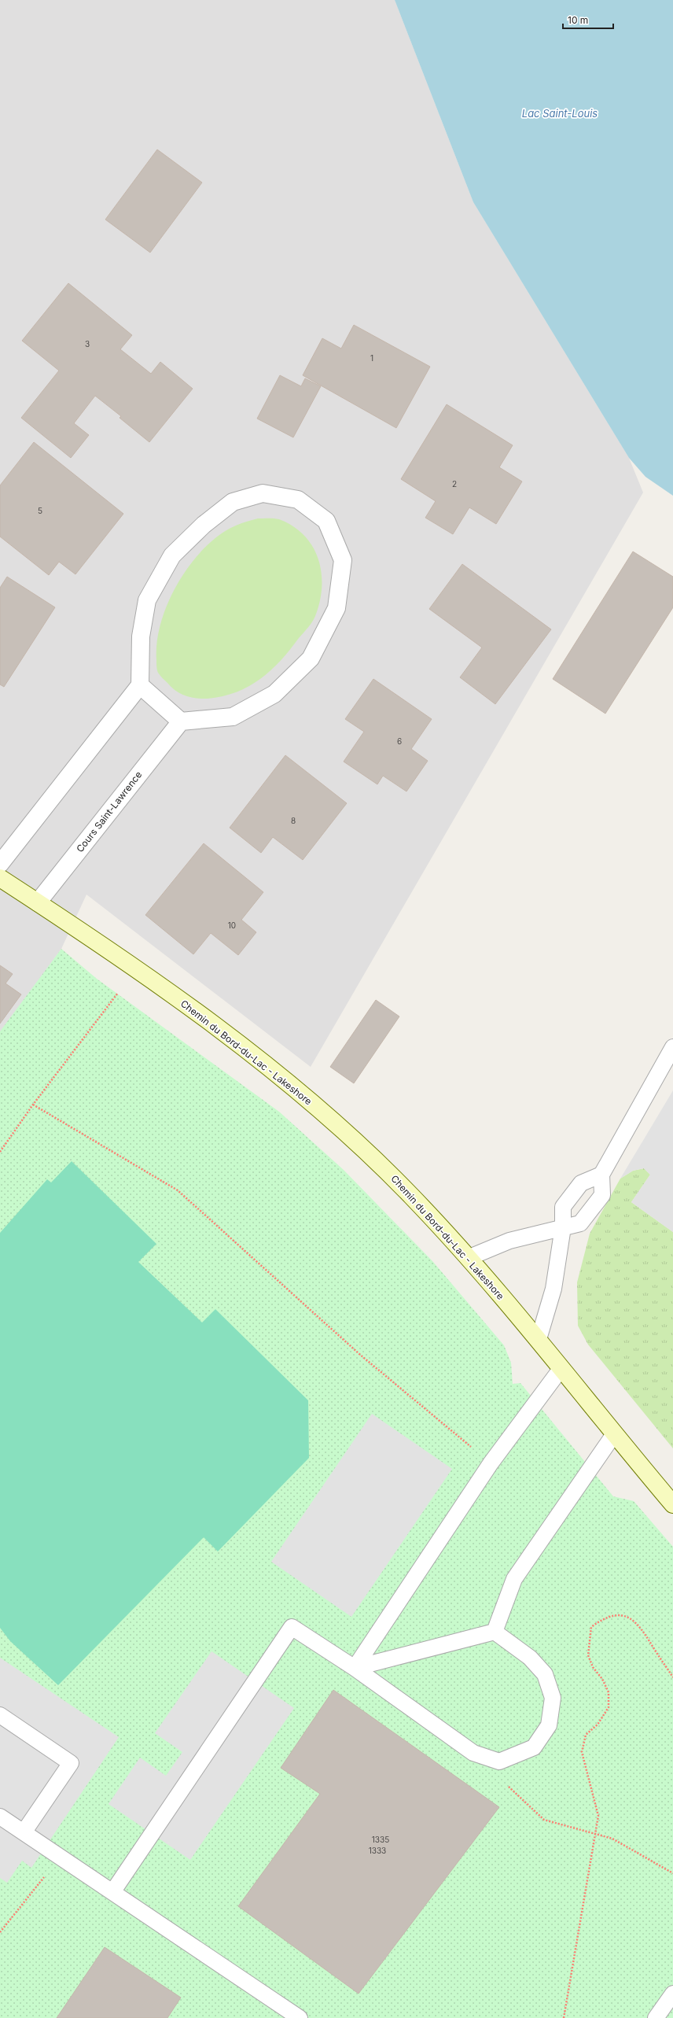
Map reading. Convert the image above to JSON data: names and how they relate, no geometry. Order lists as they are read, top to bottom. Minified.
{"streets":{"street":["Cours Saint-Lawrence","Chemin du Bord-du-Lac - Lakeshore"]},"crossings":[["Cours Saint-Lawrence","Chemin du Bord-du-Lac - Lakeshore"]],"water":["Lac Saint-Louis"],"house_numbers":["3","1","2","5","6","8","10","1335","1333"],"scale_bar":"10 m"}
